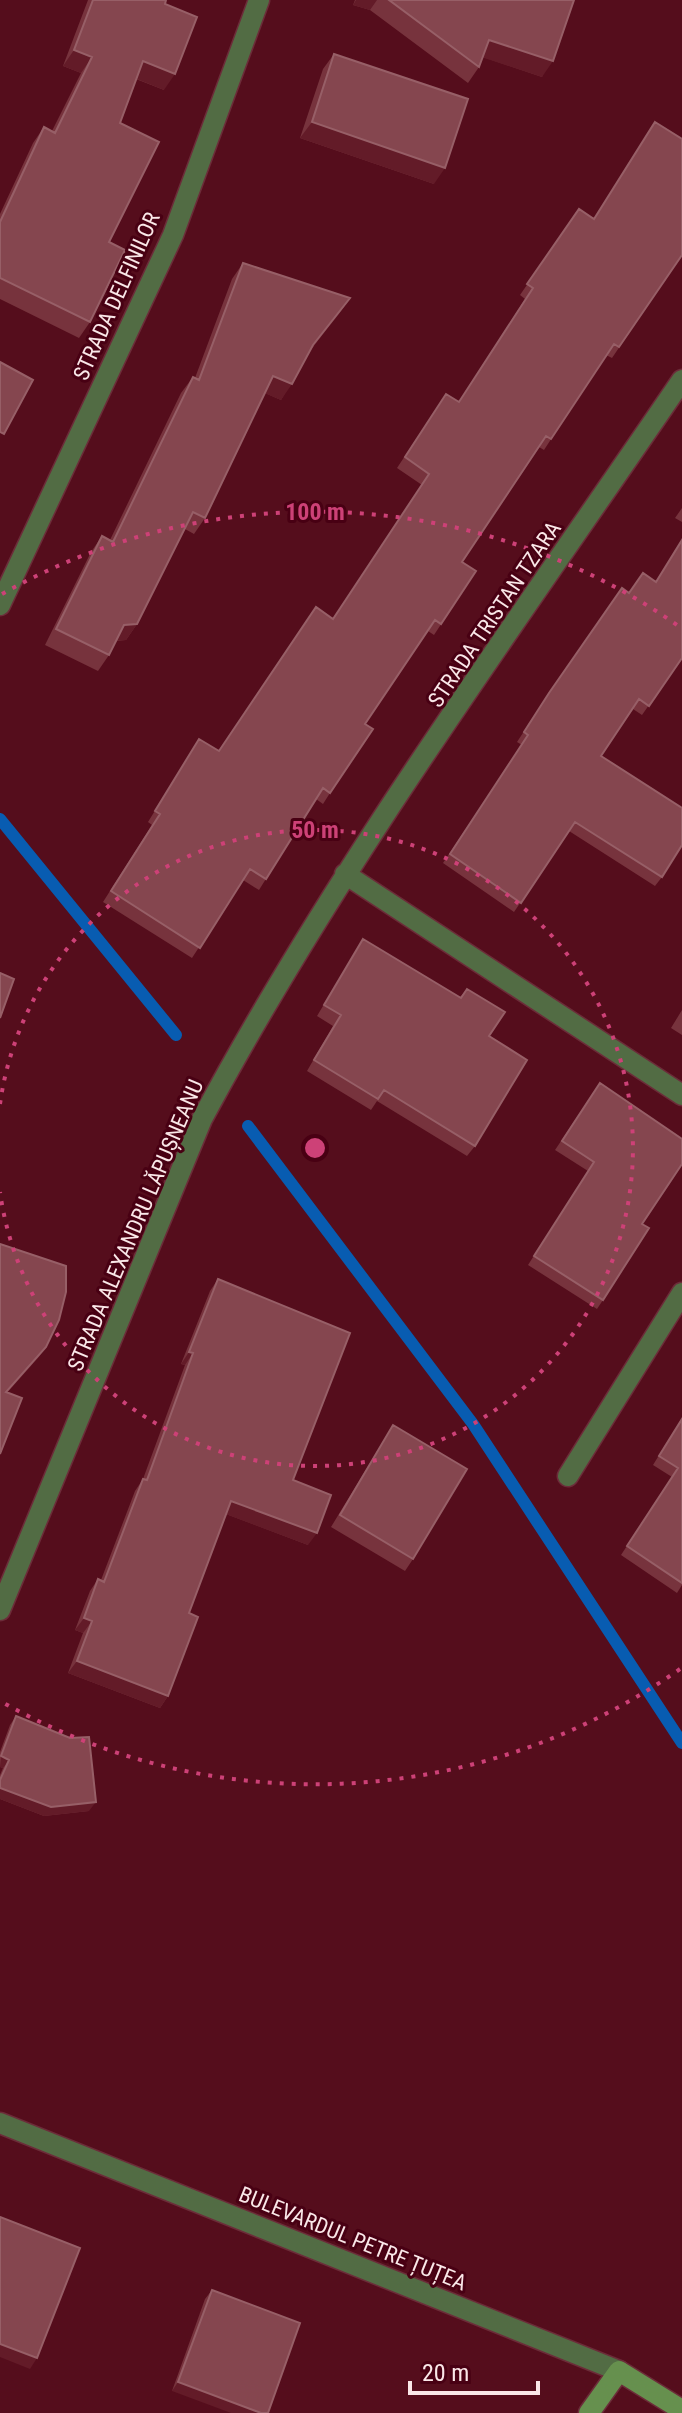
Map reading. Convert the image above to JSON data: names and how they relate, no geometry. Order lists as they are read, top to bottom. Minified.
{"streets":{"street":["STRADA DELFINILOR","STRADA TRISTAN TZARA","STRADA ALEXANDRU LĂPUȘNEANU","BULEVARDUL PETRE ȚUȚEA"]},"crossings":[["STRADA TRISTAN TZARA","STRADA ALEXANDRU LĂPUȘNEANU"]],"scale_bar":"20 m","rings":["100 m","50 m"]}
